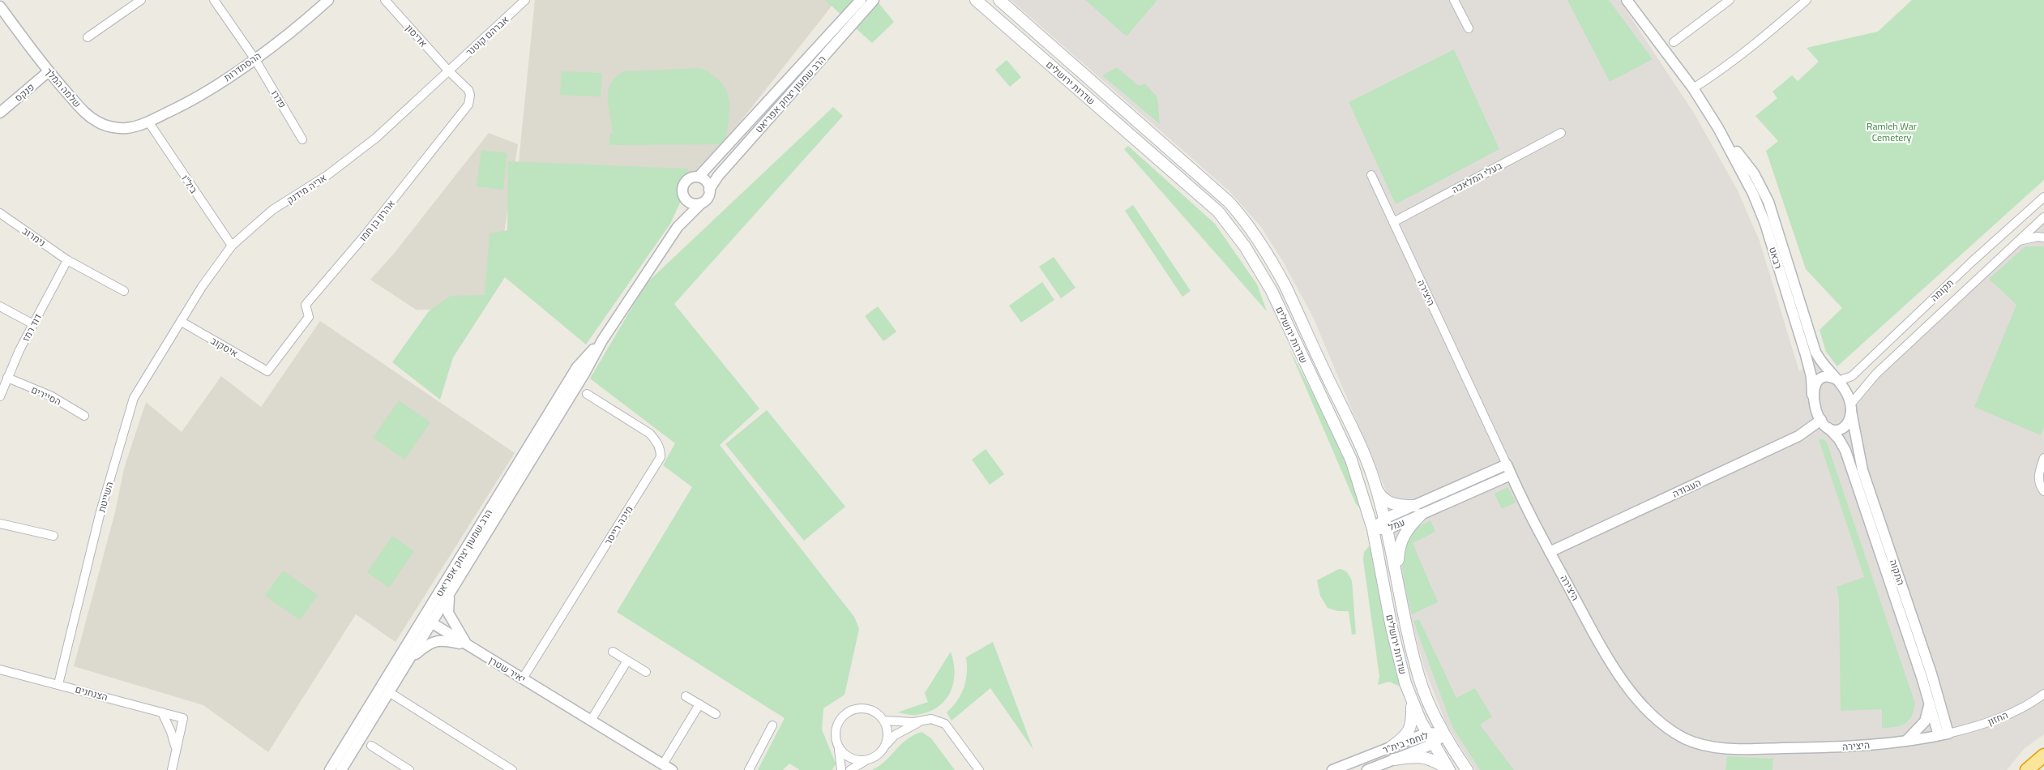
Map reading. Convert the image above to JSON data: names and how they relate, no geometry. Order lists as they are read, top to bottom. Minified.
{"streets":{"main road":["שדרות ירושלים"],"street":["אדיסון","אברהם קוטנר","ההסתדרות","שלמה המלך","פנקס","הרב שמעון יצחק אפריאט","פדרו","בעלי המלאכה","ביל\"ו","אריה מידנק","אהרון בן חמו","נימרוב","רבאט","תקומה","היצירה","דוד רמז","איסקוב","הסיירים","העבודה","השייטת","עמל","מיכה רייסר","התקוה","יאיר שטרן","הצנחנים","החזון","לוחמי בית\"ר"]},"crossings":[["אדיסון","אברהם קוטנר"],["אדיסון","אריה מידנק"],["אדיסון","אהרון בן חמו"],["אברהם קוטנר","אריה מידנק"],["אברהם קוטנר","אהרון בן חמו"],["ההסתדרות","שלמה המלך"],["ההסתדרות","פדרו"],["ההסתדרות","ביל\"ו"],["שדרות ירושלים","עמל"],["שדרות ירושלים","לוחמי בית\"ר"],["שלמה המלך","פנקס"],["שלמה המלך","ביל\"ו"],["הרב שמעון יצחק אפריאט","יאיר שטרן"],["בעלי המלאכה","היצירה"],["ביל\"ו","אריה מידנק"],["אריה מידנק","אהרון בן חמו"],["אריה מידנק","איסקוב"],["אריה מידנק","השייטת"],["אהרון בן חמו","איסקוב"],["נימרוב","דוד רמז"],["רבאט","תקומה"],["רבאט","העבודה"],["רבאט","התקוה"],["תקומה","העבודה"],["תקומה","התקוה"],["היצירה","העבודה"],["היצירה","עמל"],["היצירה","התקוה"],["היצירה","החזון"],["דוד רמז","הסיירים"],["איסקוב","השייטת"],["העבודה","התקוה"],["השייטת","הצנחנים"],["מיכה רייסר","יאיר שטרן"],["התקוה","החזון"]],"parks":["Ramleh War Cemetery"]}
